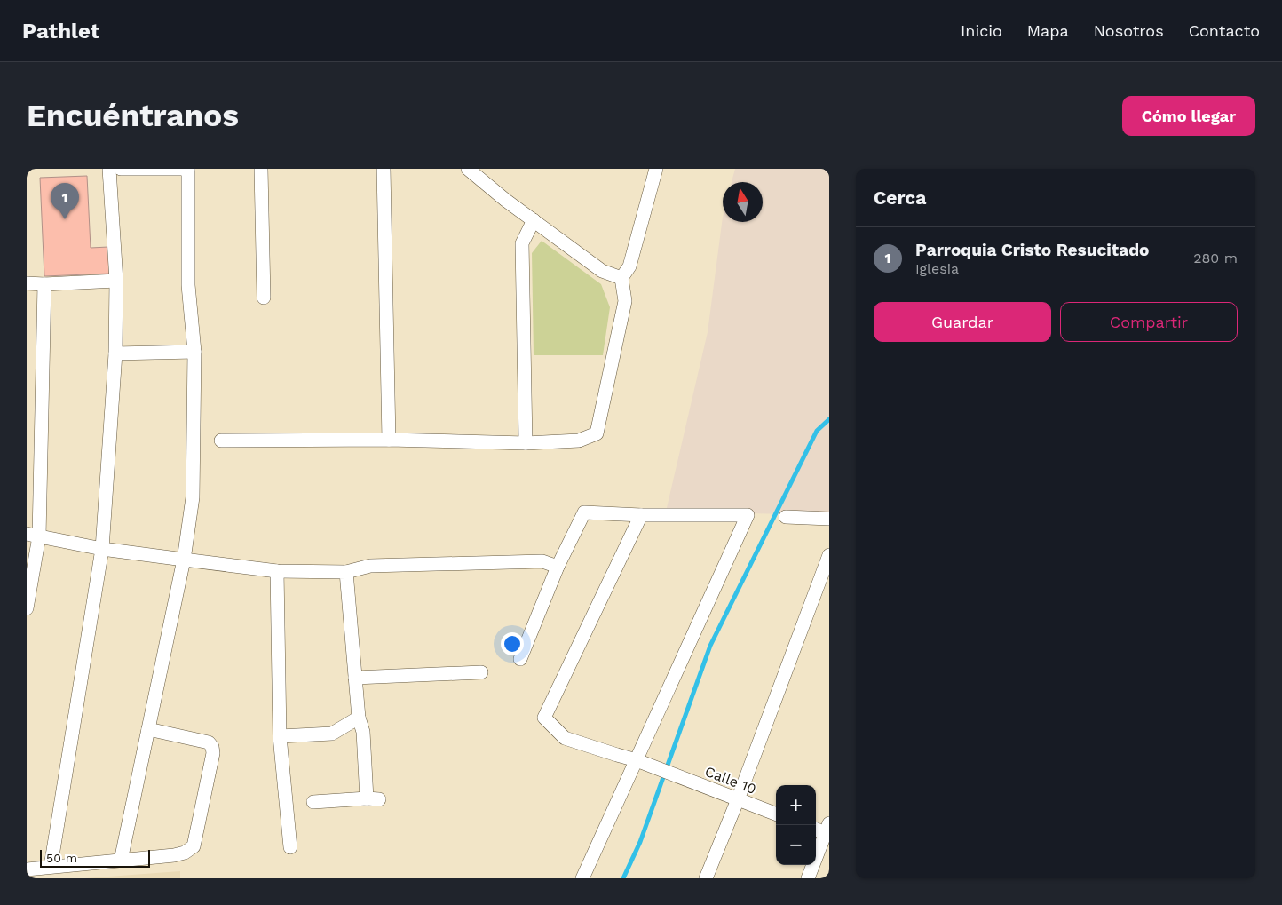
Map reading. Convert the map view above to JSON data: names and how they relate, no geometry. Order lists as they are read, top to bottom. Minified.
{"streets":{"street":["Calle 10"]},"scale_bar":"50 m","north":"top","page":{"header":"Pathlet","nav":["Inicio","Mapa","Nosotros","Contacto"],"buttons":["Cómo llegar",["Guardar","Compartir"]],"title":"Encuéntranos","heading":"Cerca","pins":"1","list":[{"mark":"1","name":"Parroquia Cristo Resucitado","note":"Iglesia","value":"280 m"}],"map_buttons":["+","−"],"scale":"50 m"}}
